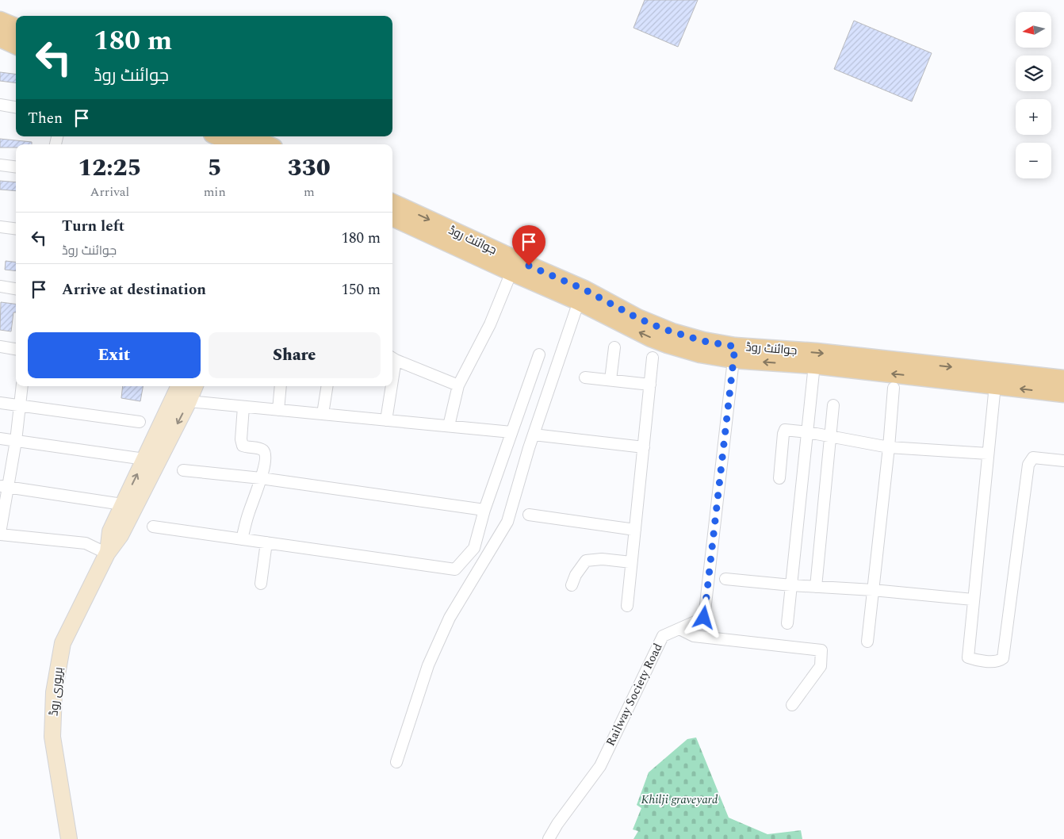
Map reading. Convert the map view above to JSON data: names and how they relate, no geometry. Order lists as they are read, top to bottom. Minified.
{"streets":{"main road":["جوائنٹ روڈ","بریوری روڈ"],"street":["Railway Society Road"]},"crossings":[["جوائنٹ روڈ","Railway Society Road"]],"parks":["Khilji graveyard"],"north":"left","page":{"map_buttons":["+","−"],"turn":["180 m","جوائنٹ روڈ"],"then":"Then","eta":["12:25","Arrival","5","min","330","m"],"list":[{"name":"Turn left","note":"جوائنٹ روڈ","value":"180 m"},{"name":"Arrive at destination","value":"150 m"}],"buttons":["Exit","Share"]}}
